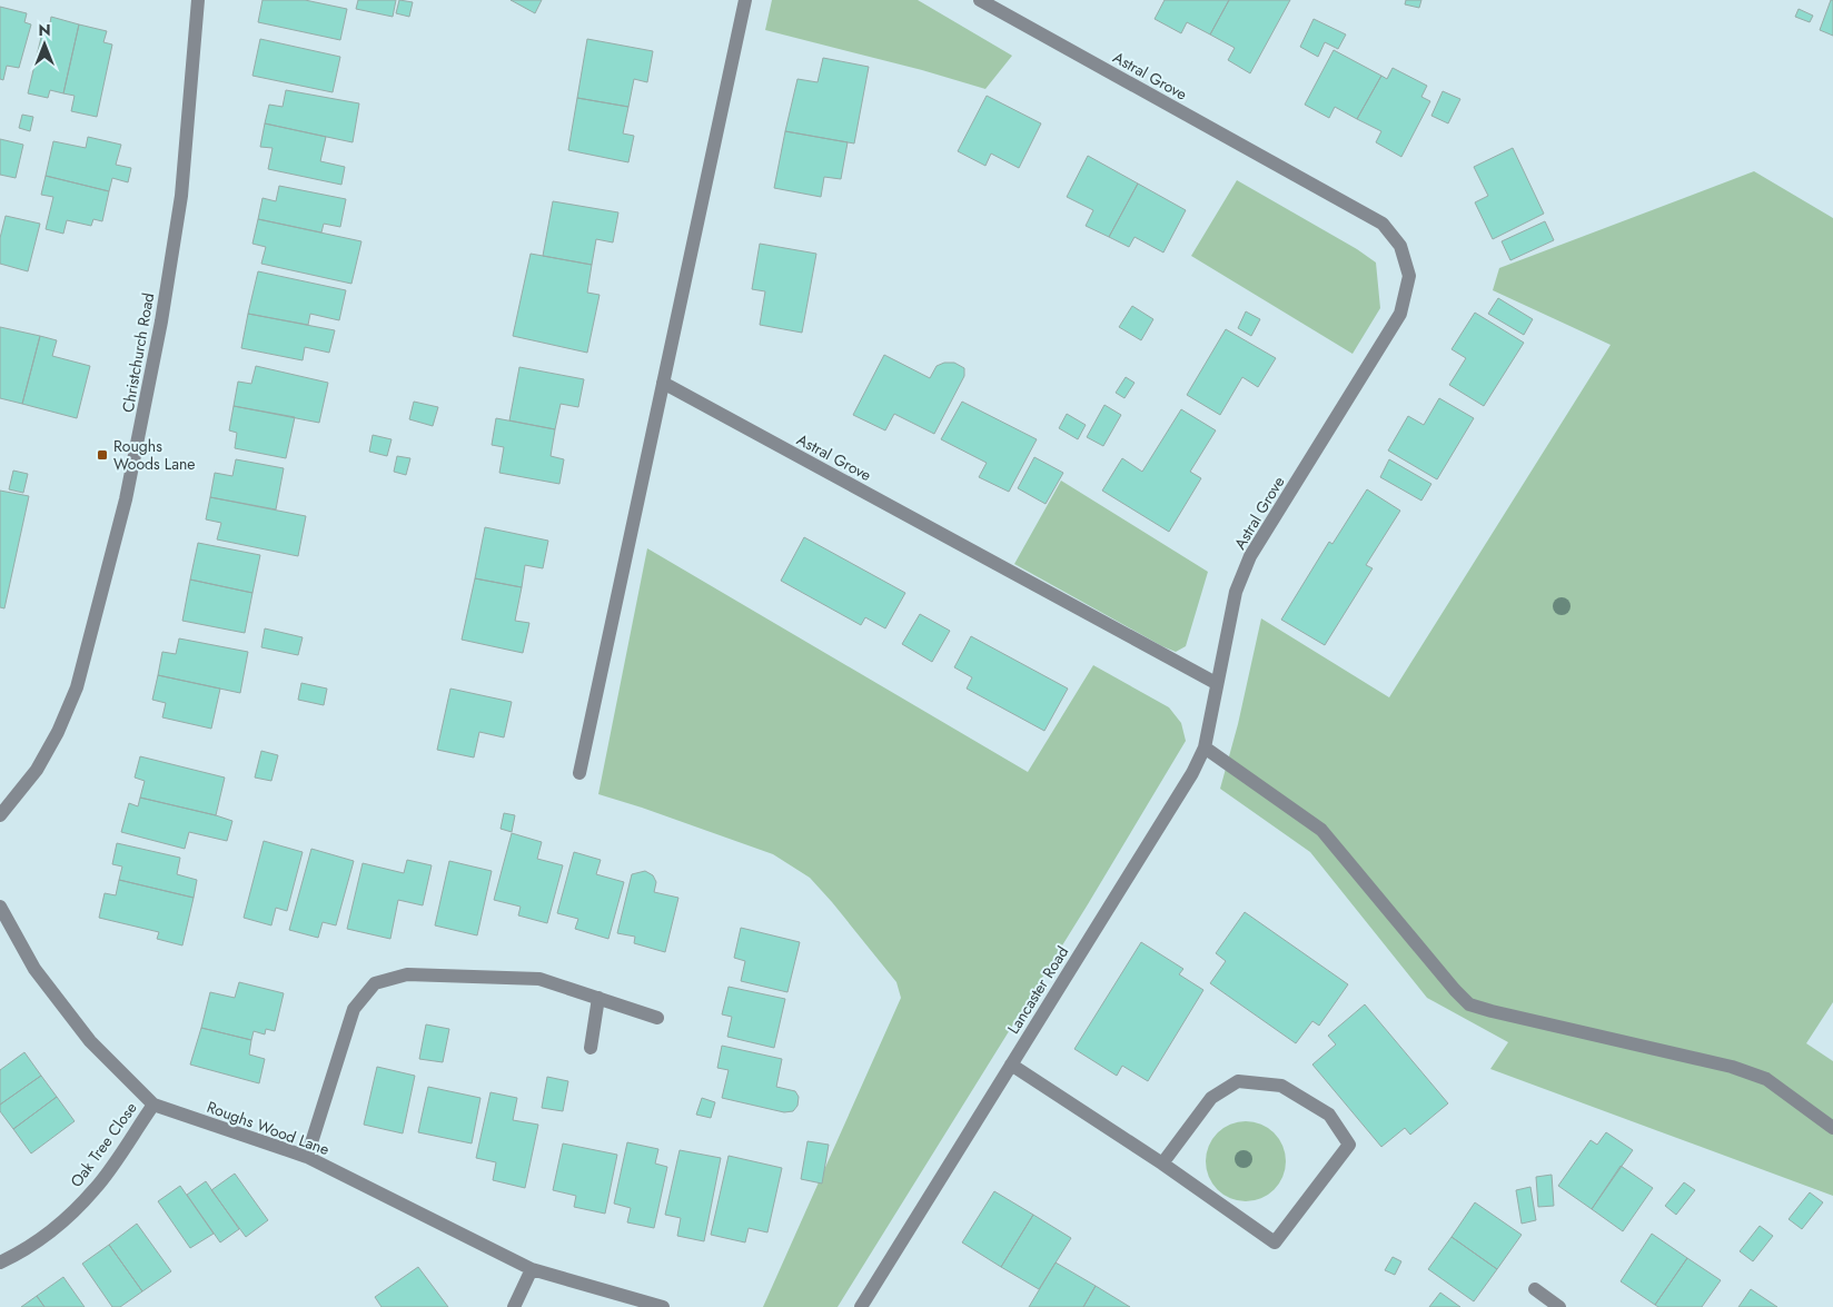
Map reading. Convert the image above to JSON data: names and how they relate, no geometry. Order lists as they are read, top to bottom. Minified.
{"streets":{"street":["Astral Grove","Christchurch Road","Lancaster Road","Roughs Wood Lane","Oak Tree Close"]},"crossings":[["Astral Grove","Lancaster Road"],["Roughs Wood Lane","Oak Tree Close"]],"places":{"transit":["Roughs Woods Lane"]},"north":"top"}
